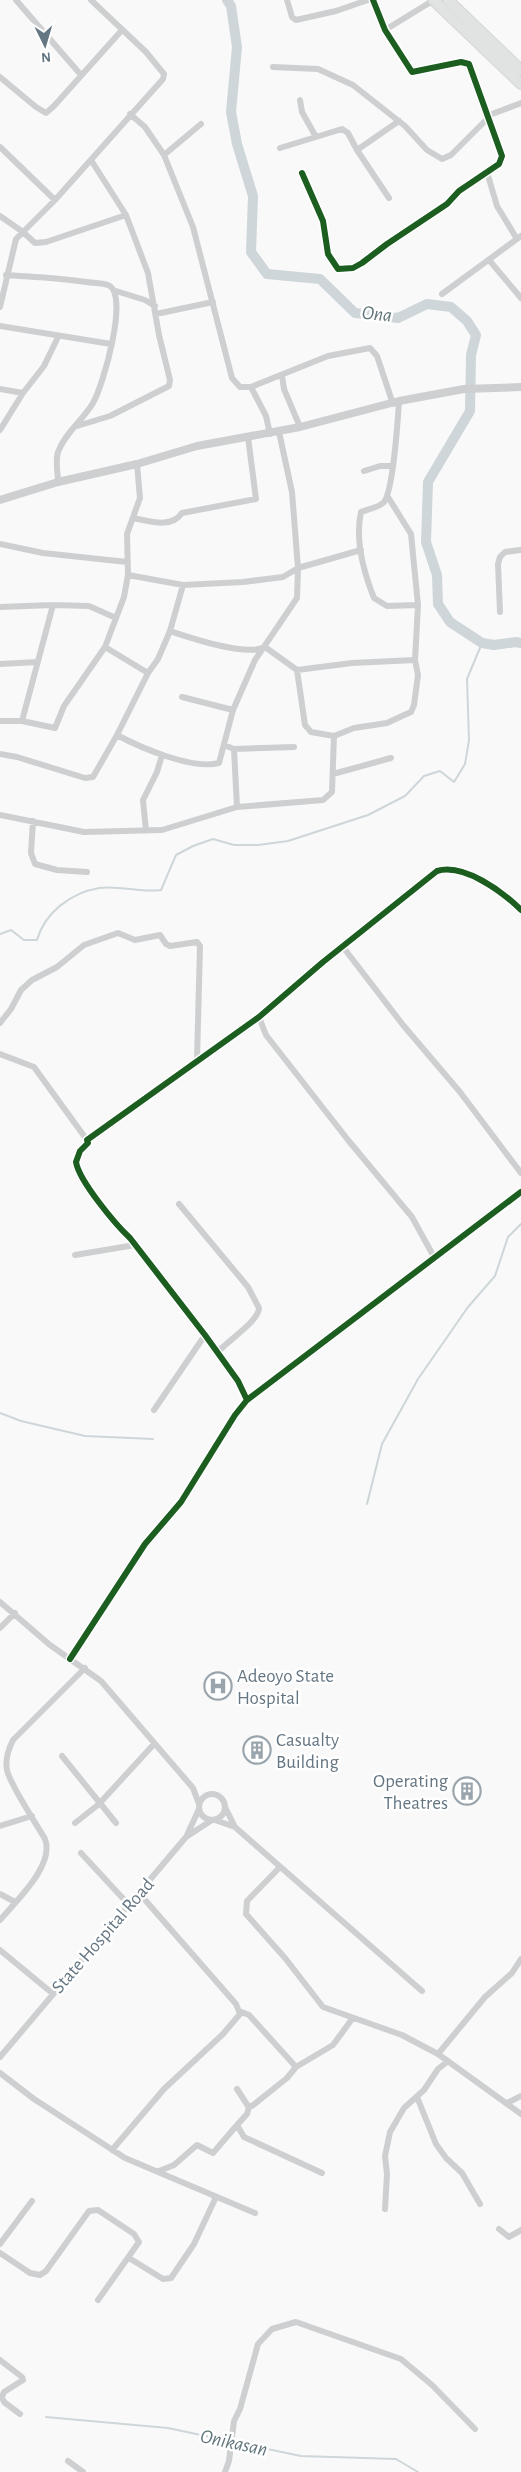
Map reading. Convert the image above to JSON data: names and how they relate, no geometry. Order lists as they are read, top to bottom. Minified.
{"streets":{"street":["State Hospital Road"]},"water":["Ona","Onikasan"],"places":{"hospital":["Adeoyo State Hospital"],"building":["Casualty Building","Operating Theatres"]},"north":"bottom"}
